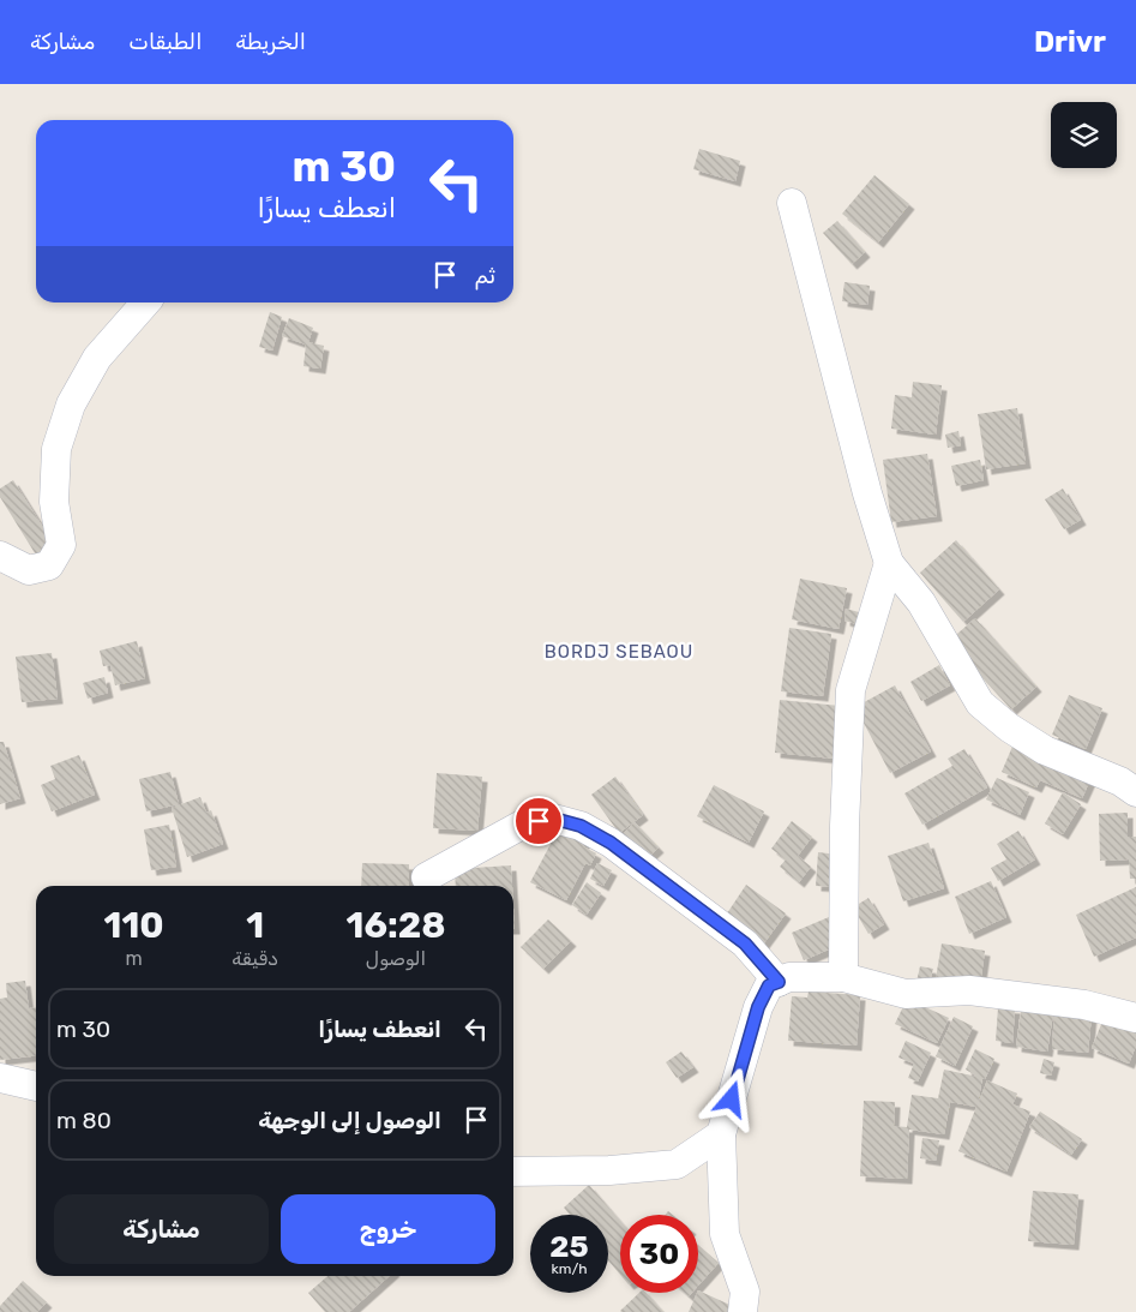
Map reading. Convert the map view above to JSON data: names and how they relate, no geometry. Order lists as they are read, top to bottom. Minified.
{"districts":["BORDJ SEBAOU"],"page":{"header":"Drivr","nav":["الخريطة","الطبقات","مشاركة"],"turn":["30 m","انعطف يسارًا"],"then":"ثم","eta":["16:28","الوصول","1","دقيقة","110","m"],"list":[{"name":"انعطف يسارًا","value":"30 m"},{"name":"الوصول إلى الوجهة","value":"80 m"}],"buttons":["خروج","مشاركة"],"speed":"25 km/h","limit":"30"}}
